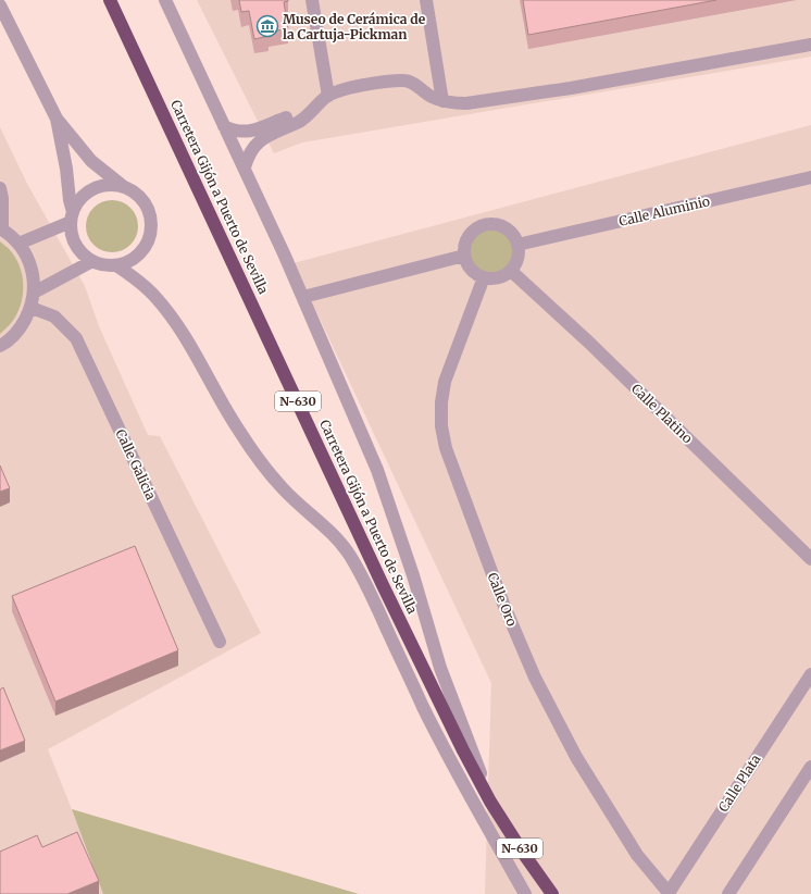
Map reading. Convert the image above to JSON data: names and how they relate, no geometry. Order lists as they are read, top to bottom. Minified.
{"streets":{"highway":["Carretera Gijón a Puerto de Sevilla","N-630"],"street":["Calle Aluminio","Calle Platino","Calle Galicia","Calle Oro","Calle Plata"]},"crossings":[["Calle Aluminio","Calle Platino"],["Calle Aluminio","Calle Oro"],["Calle Platino","Calle Oro"],["Calle Oro","Calle Plata"]],"places":{"museum":["Museo de Cerámica de la Cartuja-Pickman"]}}
